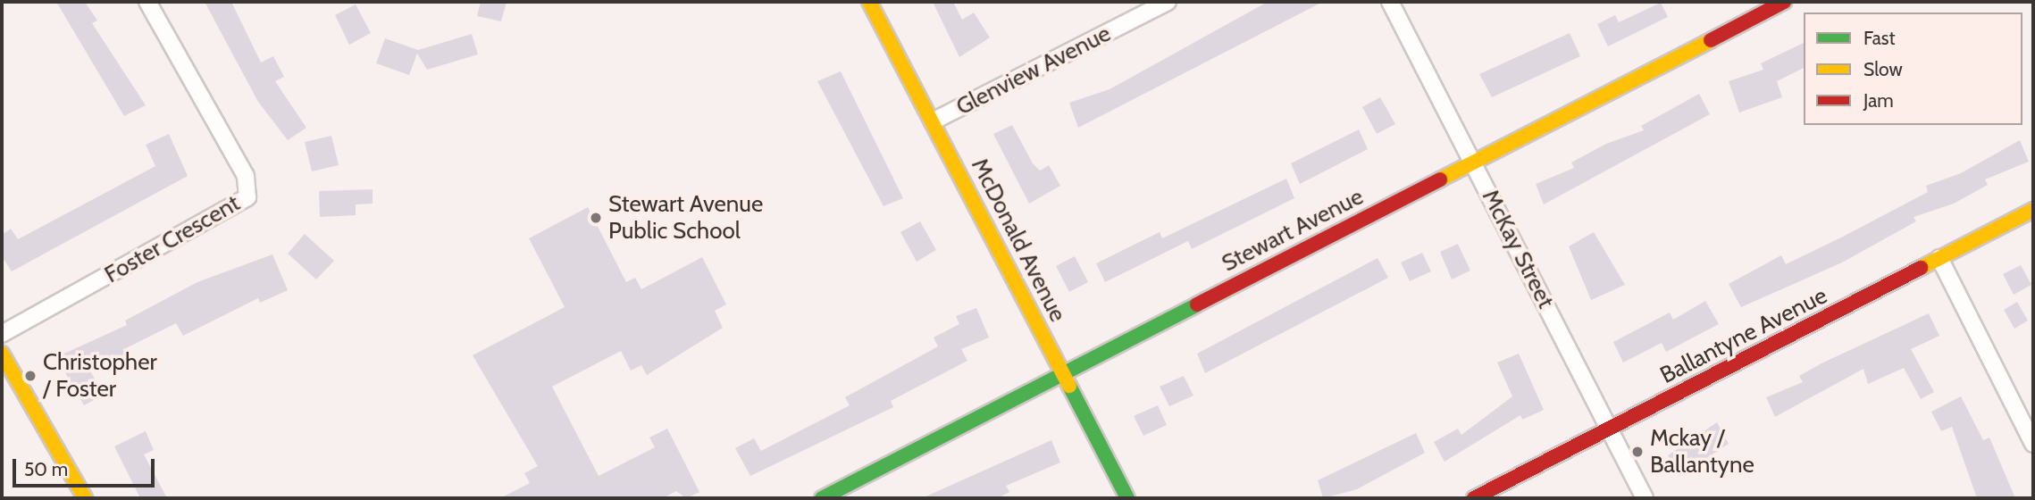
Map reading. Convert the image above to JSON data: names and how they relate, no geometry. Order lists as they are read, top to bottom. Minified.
{"streets":{"street":["Glenview Avenue","Stewart Avenue","Foster Crescent","McDonald Avenue","McKay Street","Ballantyne Avenue"]},"crossings":[["Glenview Avenue","McDonald Avenue"],["Stewart Avenue","McDonald Avenue"],["Stewart Avenue","McKay Street"],["McKay Street","Ballantyne Avenue"]],"places":["Stewart Avenue Public School","Christopher / Foster","Mckay / Ballantyne"],"legend":["Fast","Slow","Jam"],"scale_bar":"50 m"}
